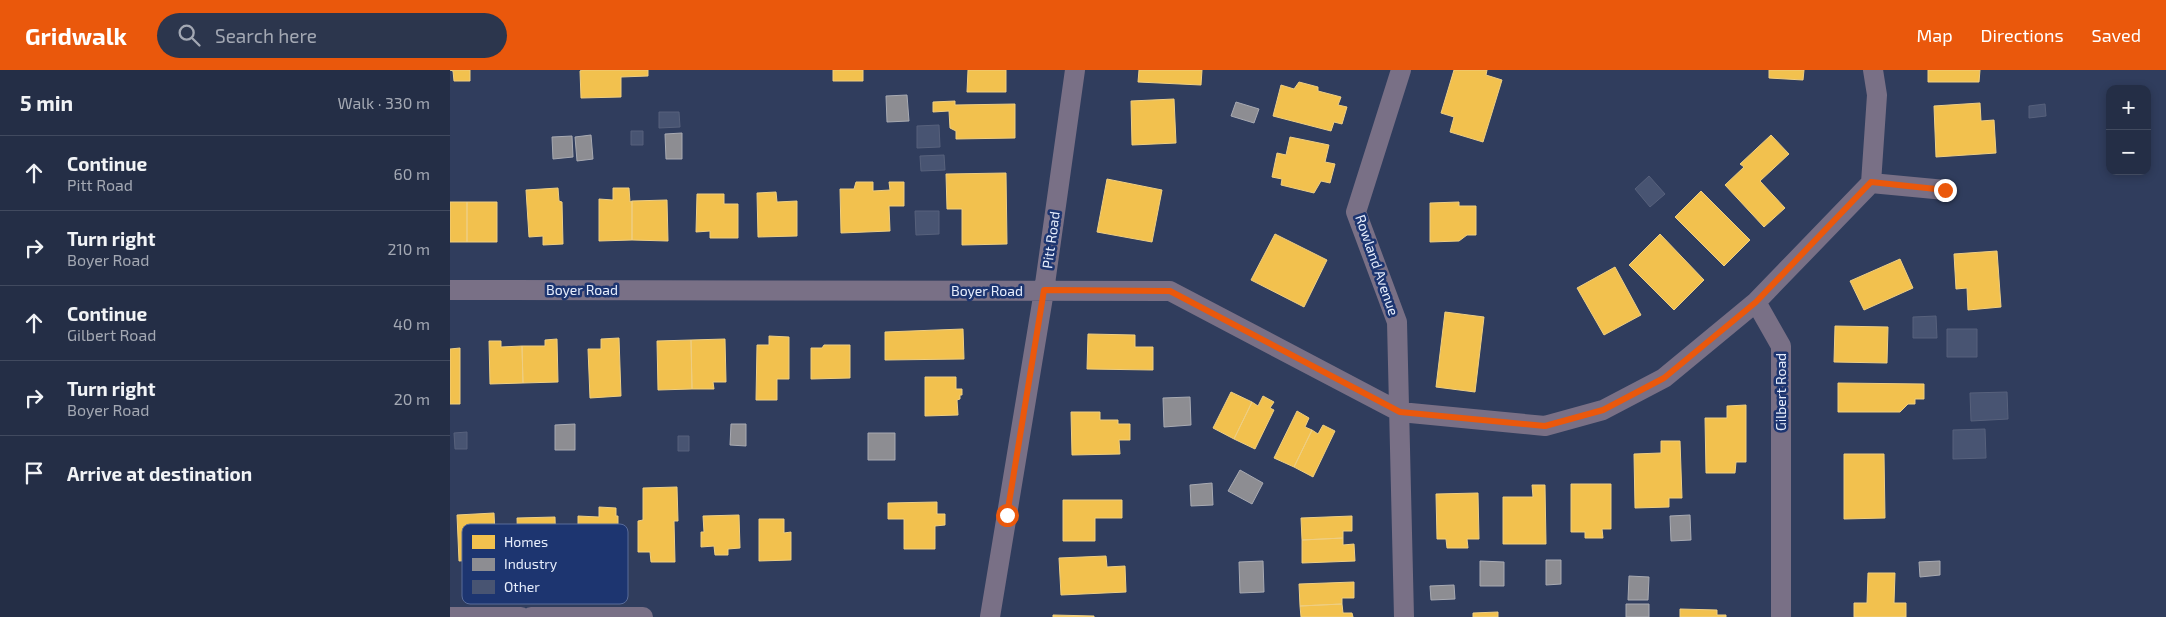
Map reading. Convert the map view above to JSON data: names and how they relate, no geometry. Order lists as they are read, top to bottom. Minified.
{"streets":{"street":["Pitt Road","Rowland Avenue","Boyer Road","Gilbert Road"]},"crossings":[["Pitt Road","Boyer Road"],["Rowland Avenue","Boyer Road"],["Boyer Road","Gilbert Road"]],"legend":["Homes","Industry","Other"],"page":{"header":"Gridwalk","search":"Search here","nav":["Map","Directions","Saved"],"heading":["5 min","Walk · 330 m"],"map_buttons":["+","−"],"list":[["Continue","Pitt Road","60 m"],["Turn right","Boyer Road","210 m"],["Continue","Gilbert Road","40 m"],["Turn right","Boyer Road","20 m"],"Arrive at destination"]}}
